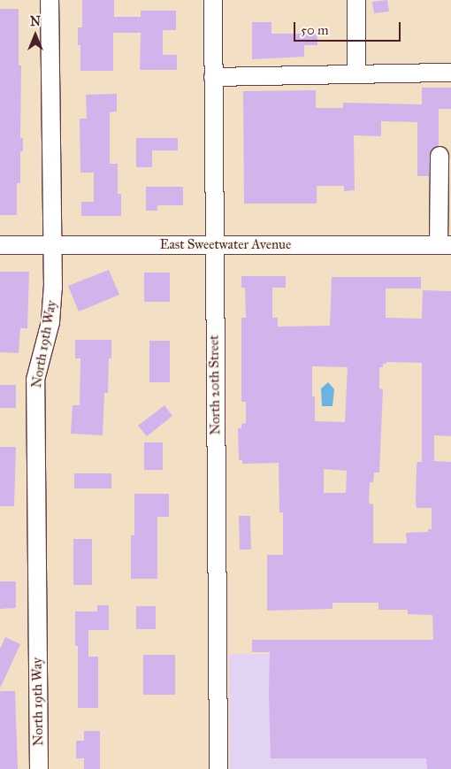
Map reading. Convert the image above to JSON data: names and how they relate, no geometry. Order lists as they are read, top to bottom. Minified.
{"streets":{"street":["East Sweetwater Avenue","North 19th Way","North 20th Street"]},"crossings":[["East Sweetwater Avenue","North 19th Way"],["East Sweetwater Avenue","North 20th Street"]],"scale_bar":"50 m","north":"top"}
